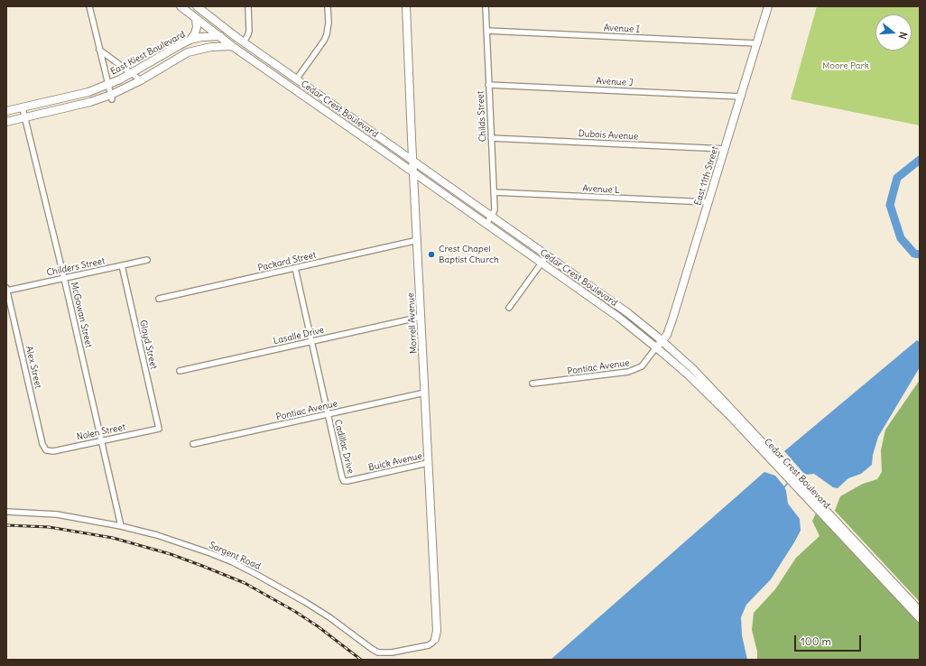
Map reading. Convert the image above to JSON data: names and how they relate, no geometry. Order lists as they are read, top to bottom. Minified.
{"streets":{"main road":["East Kiest Boulevard","Cedar Crest Boulevard","East 11th Street","Morrell Avenue"],"street":["Avenue I","Avenue J","Childs Street","Dubois Avenue","Avenue L","Packard Street","Childers Street","McGowan Street","Lasalle Drive","Gloyd Street","Alex Street","Pontiac Avenue","Nolen Street","Cadillac Drive","Buick Avenue","Sargent Road"]},"crossings":[["Avenue I","Childs Street"],["Avenue I","East 11th Street"],["East Kiest Boulevard","Cedar Crest Boulevard"],["East Kiest Boulevard","McGowan Street"],["Avenue J","Childs Street"],["Avenue J","East 11th Street"],["Cedar Crest Boulevard","Childs Street"],["Cedar Crest Boulevard","East 11th Street"],["Cedar Crest Boulevard","Morrell Avenue"],["Cedar Crest Boulevard","Pontiac Avenue"],["Childs Street","Dubois Avenue"],["Childs Street","Avenue L"],["Dubois Avenue","East 11th Street"],["East 11th Street","Avenue L"],["East 11th Street","Pontiac Avenue"],["Packard Street","Morrell Avenue"],["Packard Street","Cadillac Drive"],["Childers Street","McGowan Street"],["Childers Street","Gloyd Street"],["Childers Street","Alex Street"],["McGowan Street","Nolen Street"],["McGowan Street","Sargent Road"],["Morrell Avenue","Lasalle Drive"],["Morrell Avenue","Pontiac Avenue"],["Morrell Avenue","Buick Avenue"],["Morrell Avenue","Sargent Road"],["Lasalle Drive","Cadillac Drive"],["Gloyd Street","Nolen Street"],["Alex Street","Nolen Street"],["Pontiac Avenue","Cadillac Drive"],["Cadillac Drive","Buick Avenue"]],"parks":["Moore Park"],"places":["Crest Chapel Baptist Church"],"scale_bar":"100 m","north":"right"}
